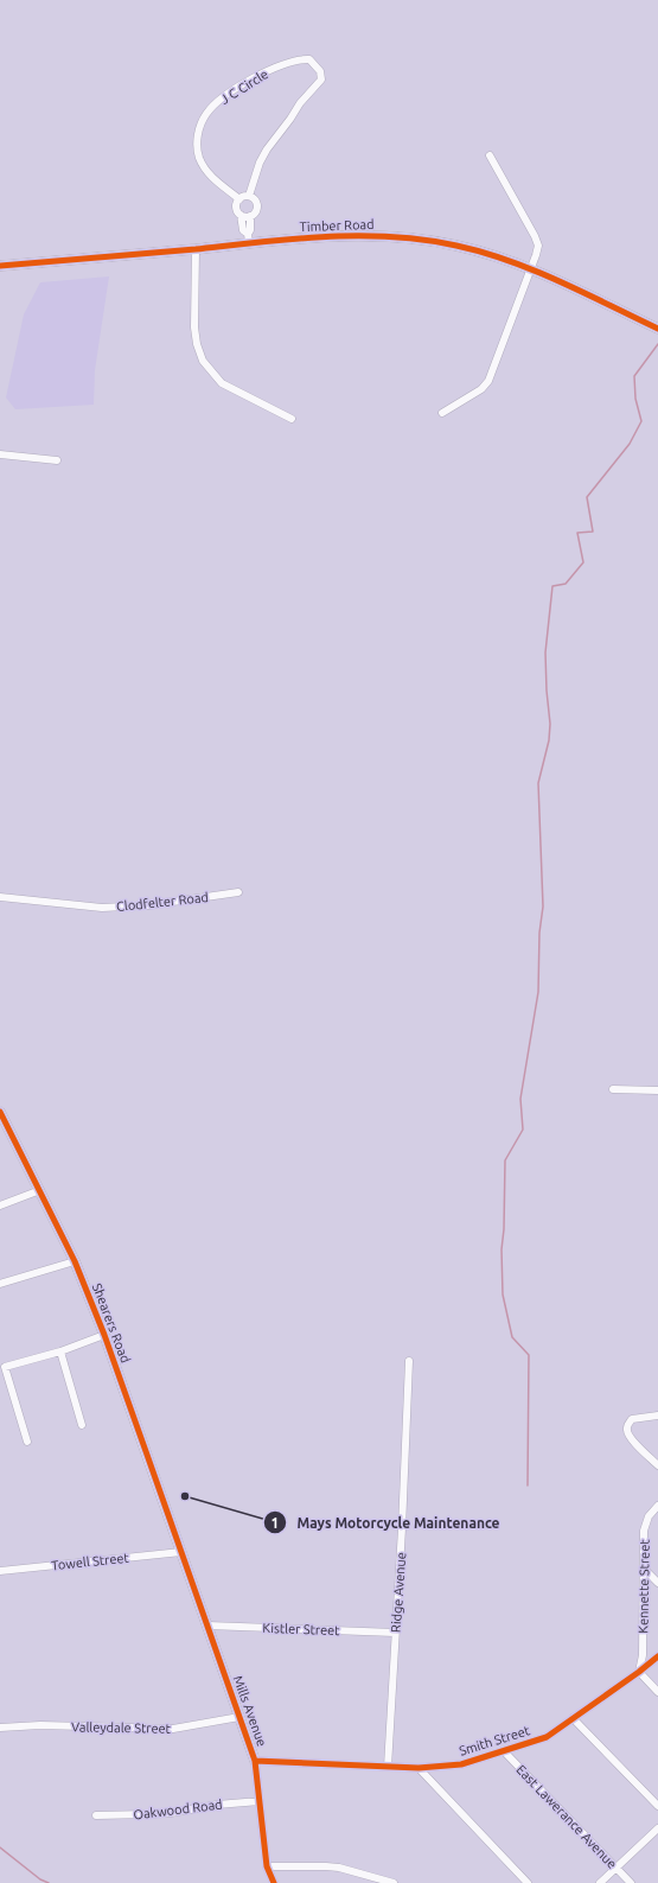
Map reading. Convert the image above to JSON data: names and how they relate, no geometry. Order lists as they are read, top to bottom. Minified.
{"streets":{"street":["J C Circle","Timber Road","Clodfelter Road","Shearers Road","Towell Street","Kennette Street","Ridge Avenue","Kistler Street","Mills Avenue","Valleydale Street","Smith Street","Oakwood Road","East Lawerance Avenue"]},"crossings":[["J C Circle","Timber Road"],["Shearers Road","Towell Street"],["Shearers Road","Mills Avenue"],["Towell Street","Mills Avenue"],["Kennette Street","Smith Street"],["Ridge Avenue","Kistler Street"],["Ridge Avenue","Smith Street"],["Kistler Street","Mills Avenue"],["Mills Avenue","Valleydale Street"],["Mills Avenue","Smith Street"],["Mills Avenue","Oakwood Road"],["Smith Street","East Lawerance Avenue"]],"places":["Mays Motorcycle Maintenance"]}
